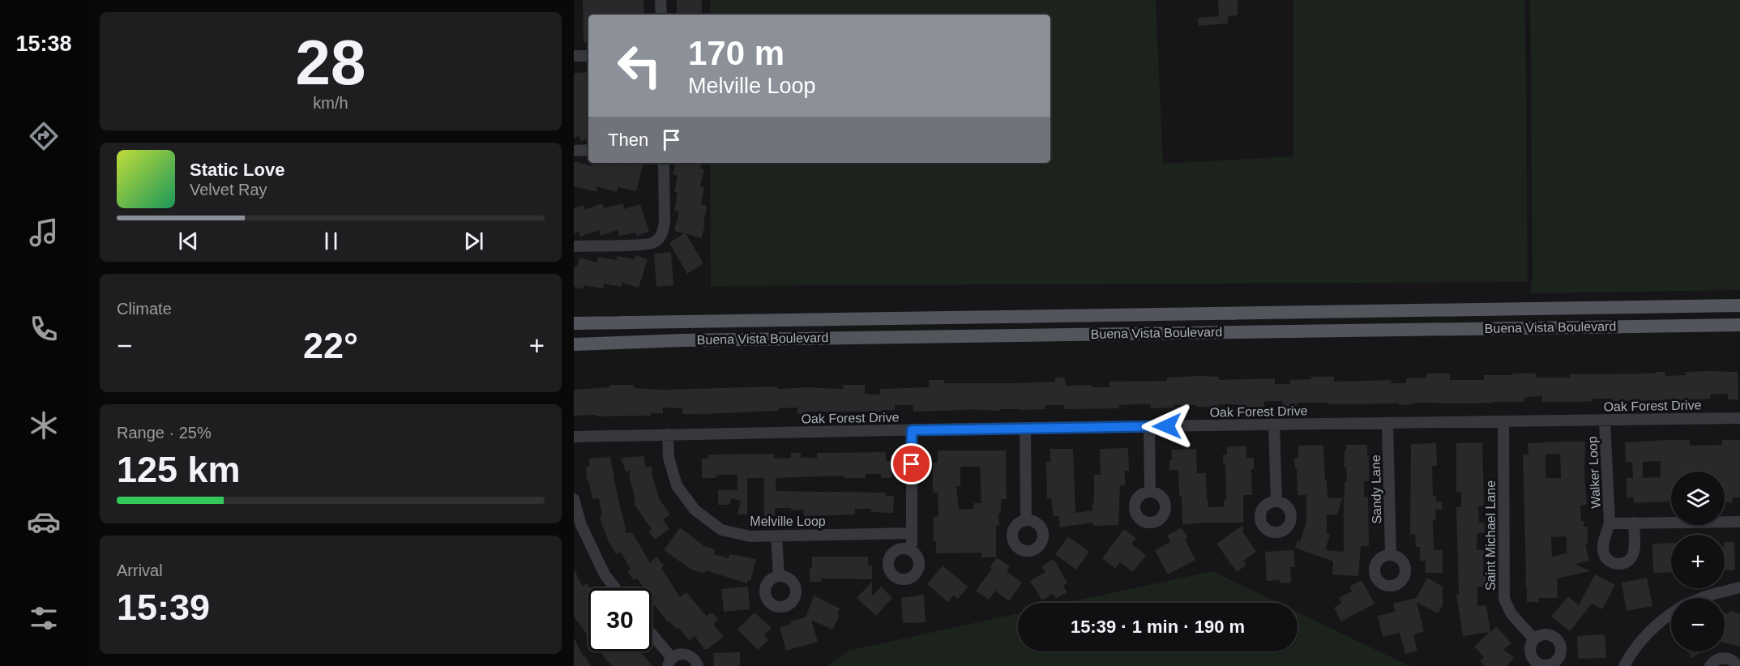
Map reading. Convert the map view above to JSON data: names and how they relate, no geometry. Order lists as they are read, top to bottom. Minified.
{"streets":{"main road":["Buena Vista Boulevard"],"street":["Oak Forest Drive","Walker Loop","Sandy Lane","Melville Loop","Saint Michael Lane"]},"crossings":[["Oak Forest Drive","Walker Loop"],["Oak Forest Drive","Sandy Lane"],["Oak Forest Drive","Melville Loop"],["Oak Forest Drive","Saint Michael Lane"]],"page":{"tabs":"15:38","tile":[["28","km/h"],"Climate",["Range · 25%","125 km"],["Arrival","15:39"]],"turn":["170 m","Melville Loop"],"then":"Then","song":["Static Love","Velvet Ray"],"heat":["−","22°","+"],"map_buttons":["+","−"],"limit":"30","trip":"15:39 · 1 min · 190 m"}}
